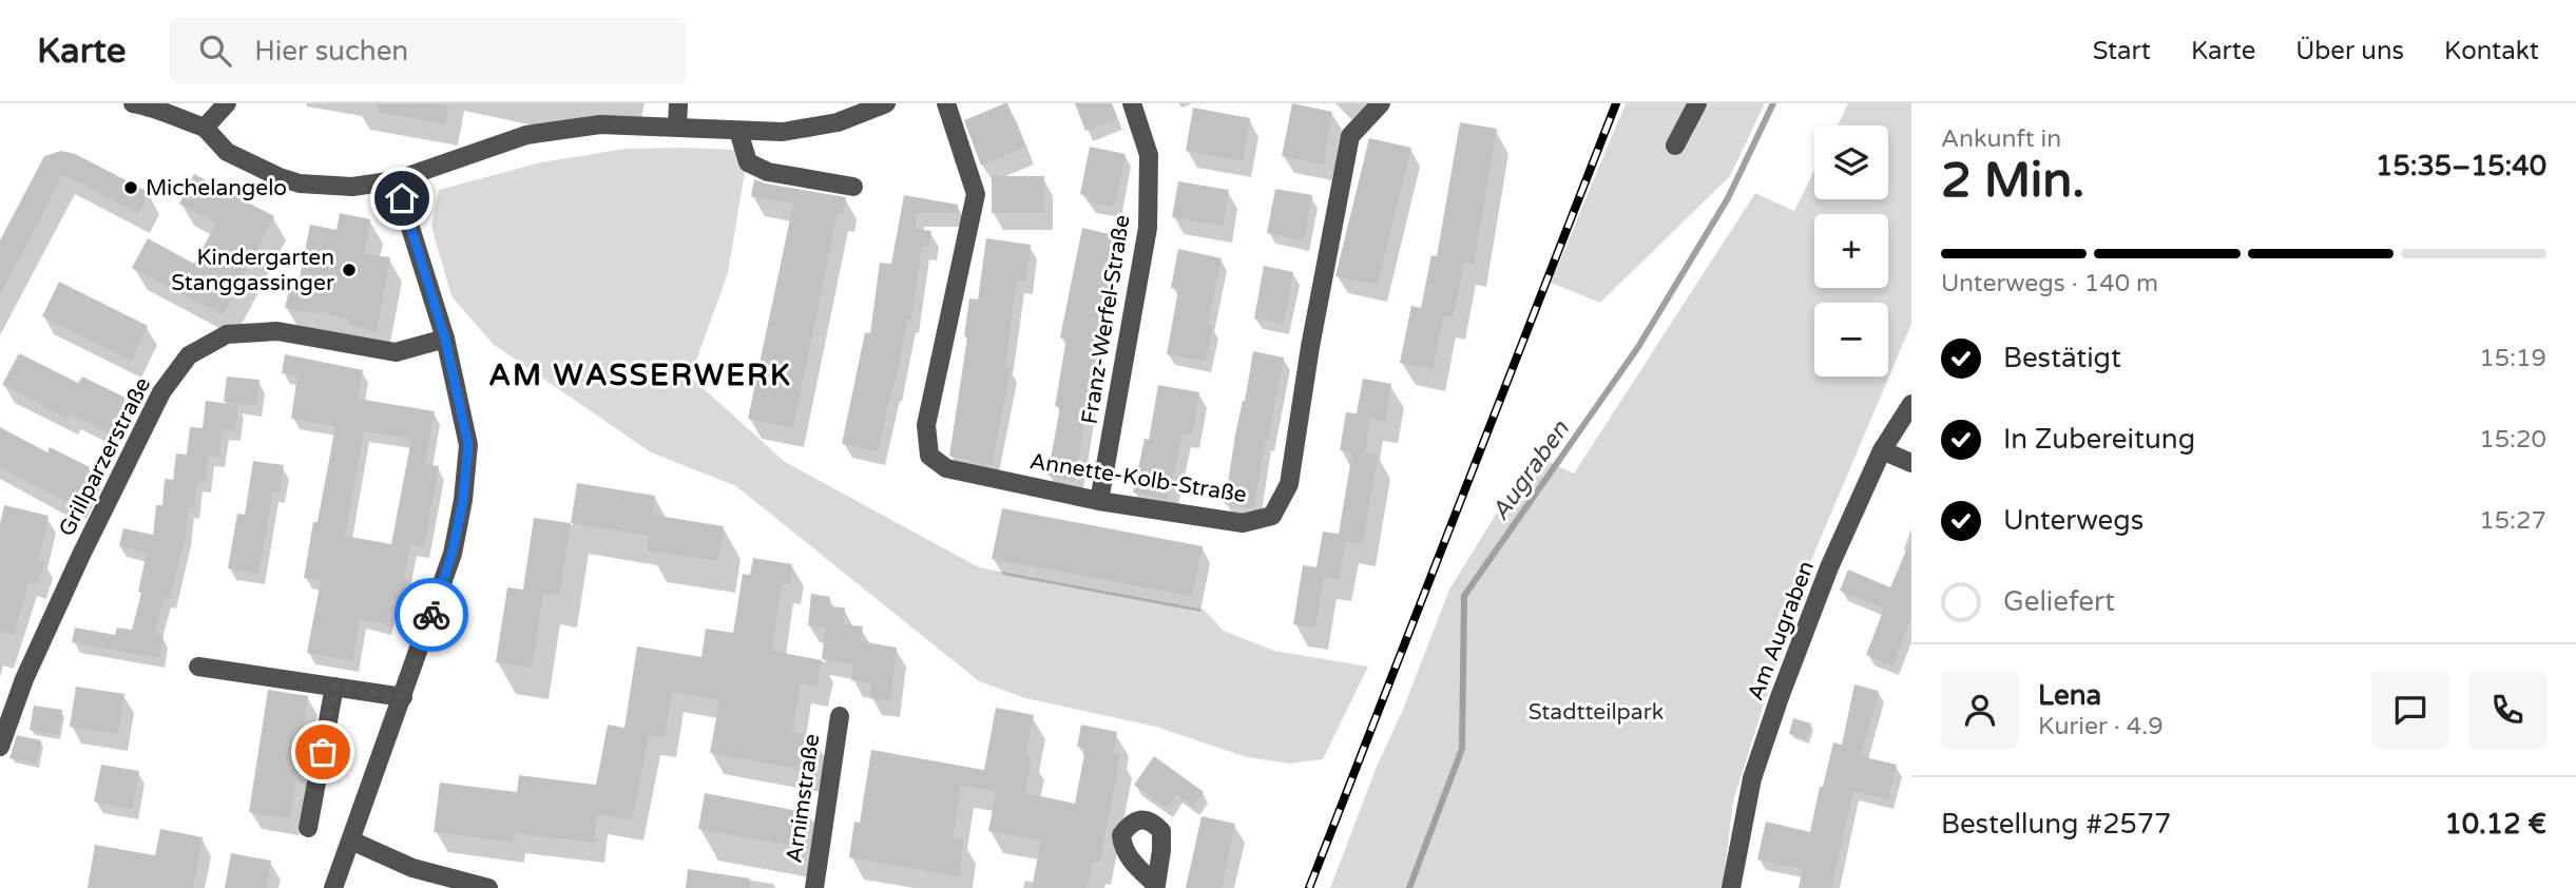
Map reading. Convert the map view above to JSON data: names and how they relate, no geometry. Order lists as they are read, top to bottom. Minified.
{"streets":{"street":["Franz-Werfel-Straße","Grillparzerstraße","Annette-Kolb-Straße","Am Augraben","Arnimstraße"]},"crossings":[["Franz-Werfel-Straße","Annette-Kolb-Straße"]],"districts":["AM WASSERWERK"],"water":["Augraben"],"parks":["Stadtteilpark"],"places":["Michelangelo","Kindergarten Stanggassinger"],"page":{"header":"Karte","search":"Hier suchen","nav":["Start","Karte","Über uns","Kontakt"],"heading":["2 Min.","Ankunft in","15:35–15:40"],"panel":["Lena","Kurier · 4.9","Bestellung #2577","10.12 €"],"map_buttons":["+","−"],"bar":"Unterwegs · 140 m","list":[["Bestätigt","15:19"],["In Zubereitung","15:20"],["Unterwegs","15:27"],"Geliefert"]}}
